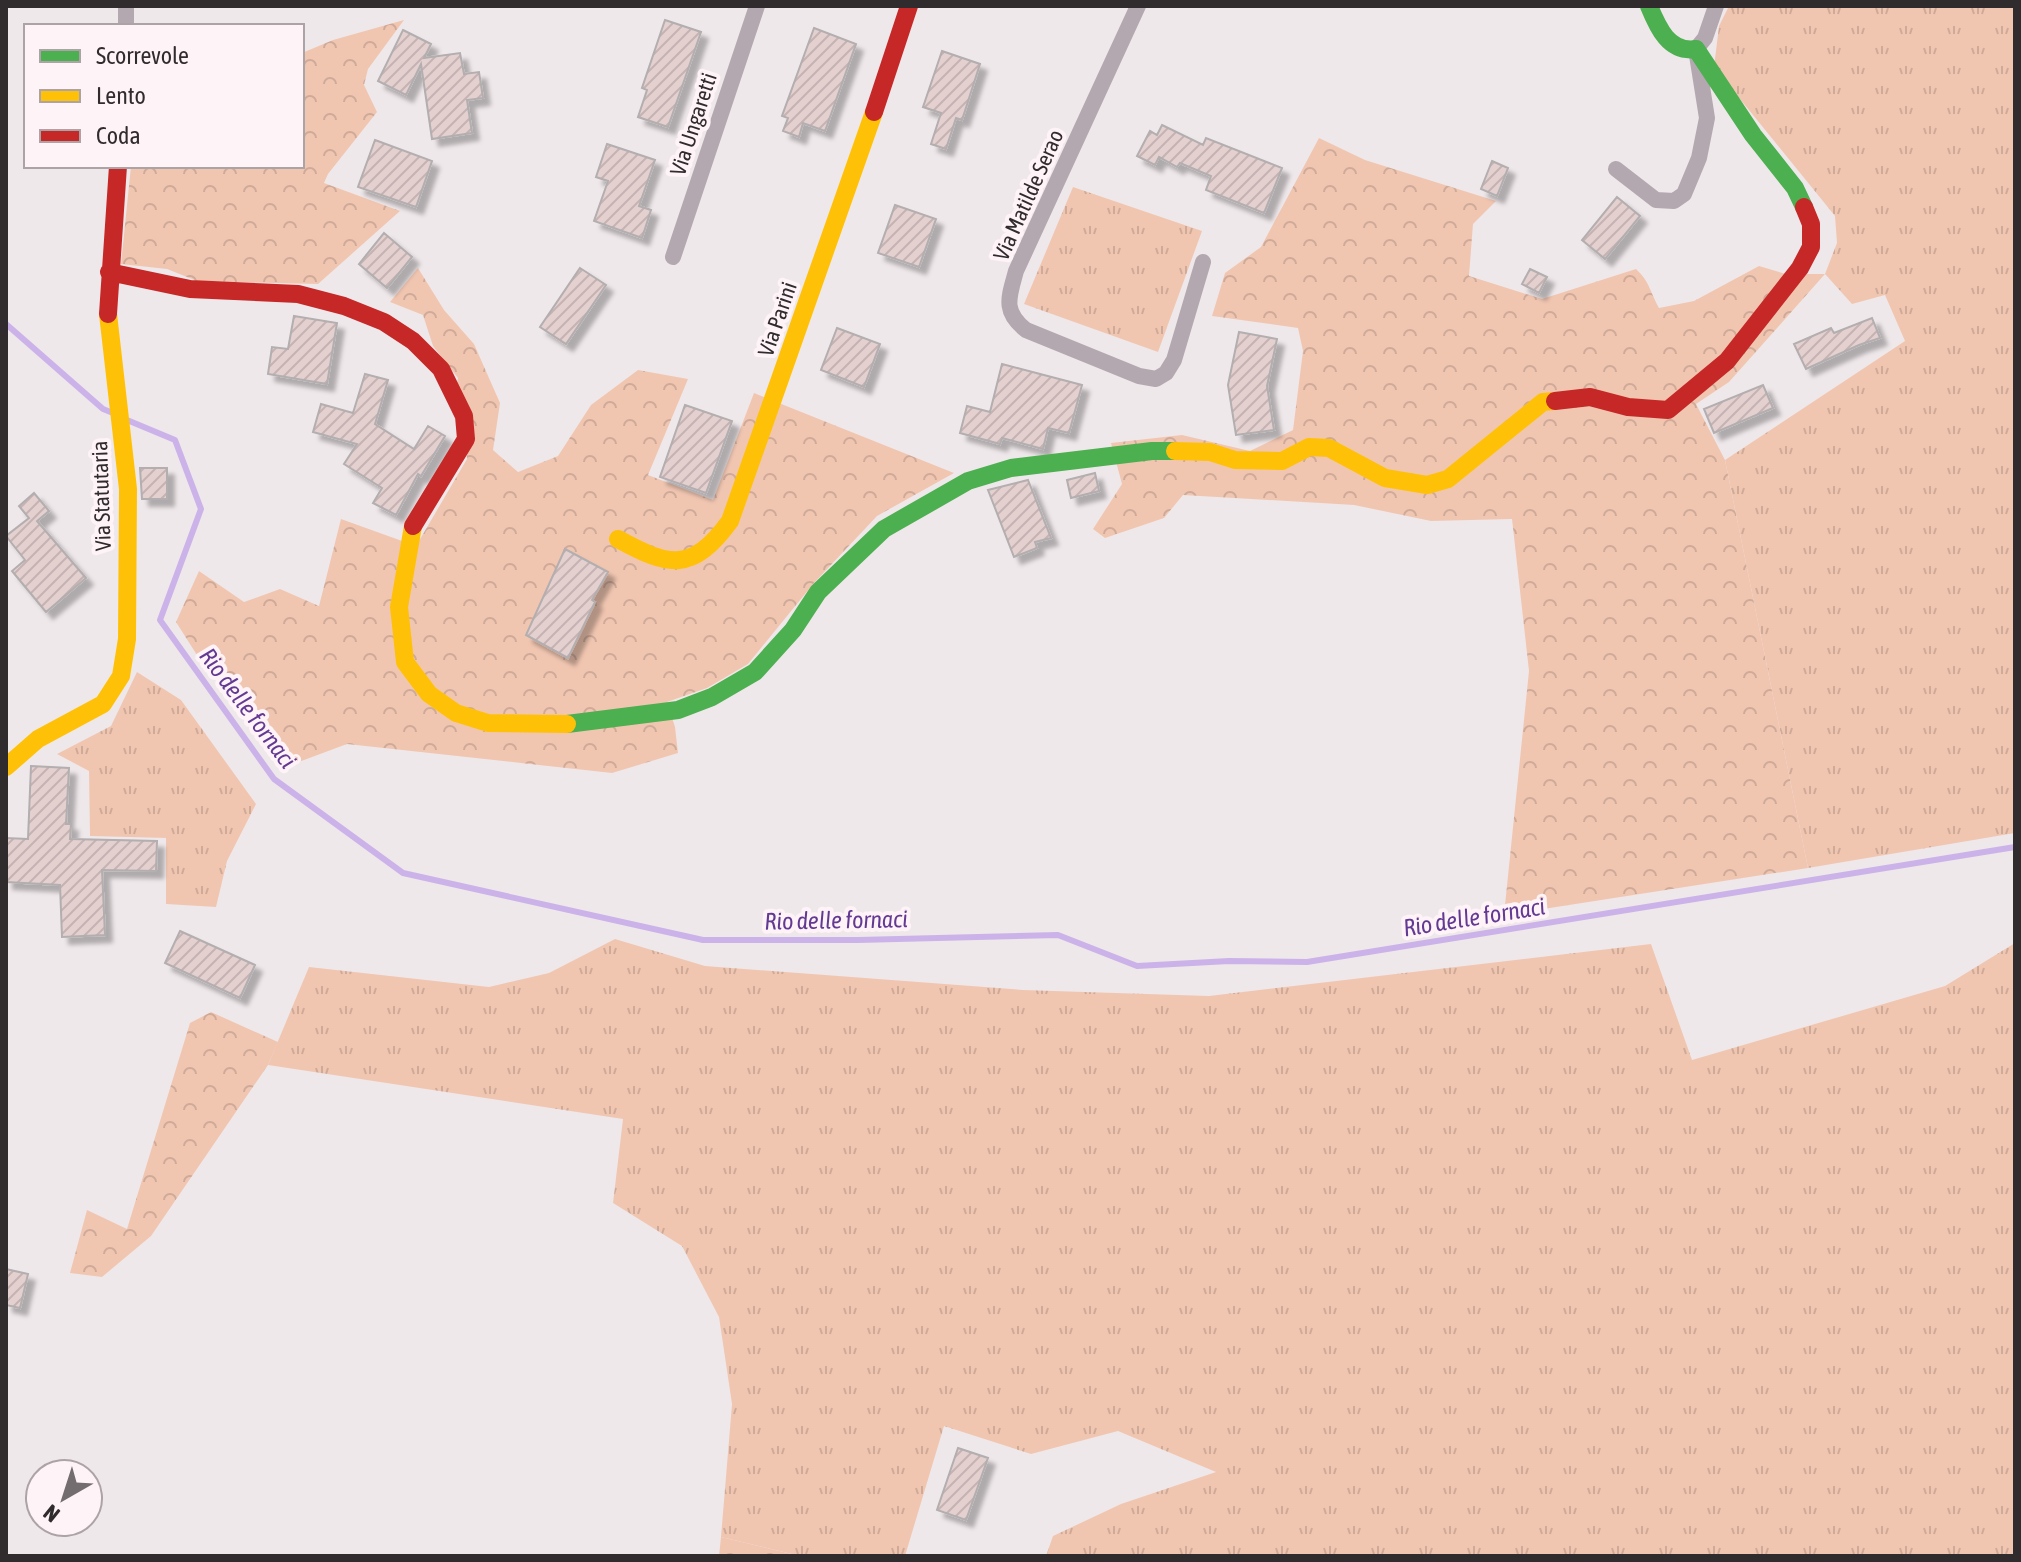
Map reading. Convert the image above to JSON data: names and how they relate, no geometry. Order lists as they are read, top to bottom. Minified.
{"streets":{"street":["Via Ungaretti","Via Matilde Serao","Via Parini","Via Statutaria"]},"water":["Rio delle fornaci"],"legend":["Scorrevole","Lento","Coda"],"north":"bottom left"}
